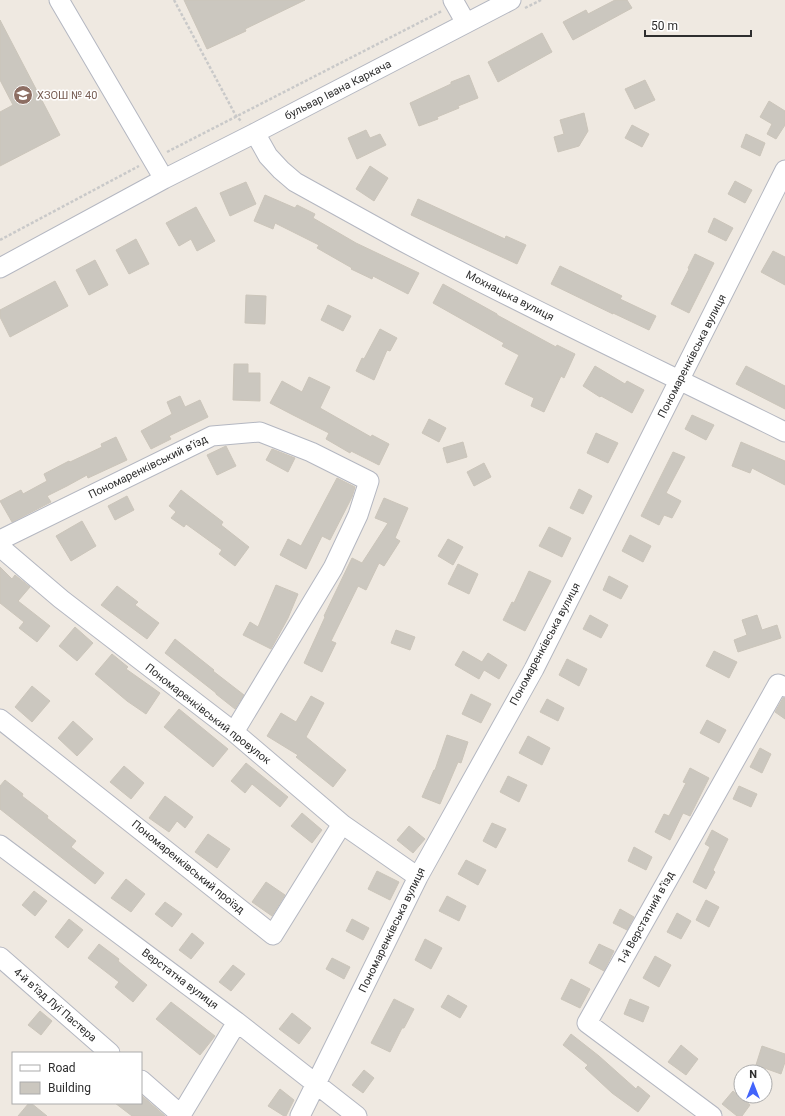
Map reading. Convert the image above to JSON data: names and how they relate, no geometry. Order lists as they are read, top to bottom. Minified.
{"streets":{"street":["бульвар Івана Каркача","Мохнацька вулиця","Пономаренківська вулиця","Пономаренківський в’їзд","Пономаренківський провулок","Пономаренківський проїзд","1-й Верстатний в’їзд","Верстатна вулиця","4-й в’їзд Луї Пастера"]},"crossings":[["бульвар Івана Каркача","Мохнацька вулиця"],["Мохнацька вулиця","Пономаренківська вулиця"],["Пономаренківська вулиця","Пономаренківський провулок"],["Пономаренківська вулиця","Верстатна вулиця"],["Пономаренківський в’їзд","Пономаренківський провулок"],["Пономаренківський провулок","Пономаренківський проїзд"]],"places":{"school or university":["ХЗОШ № 40"]},"legend":["Road","Building"],"scale_bar":"50 m","north":"top"}
